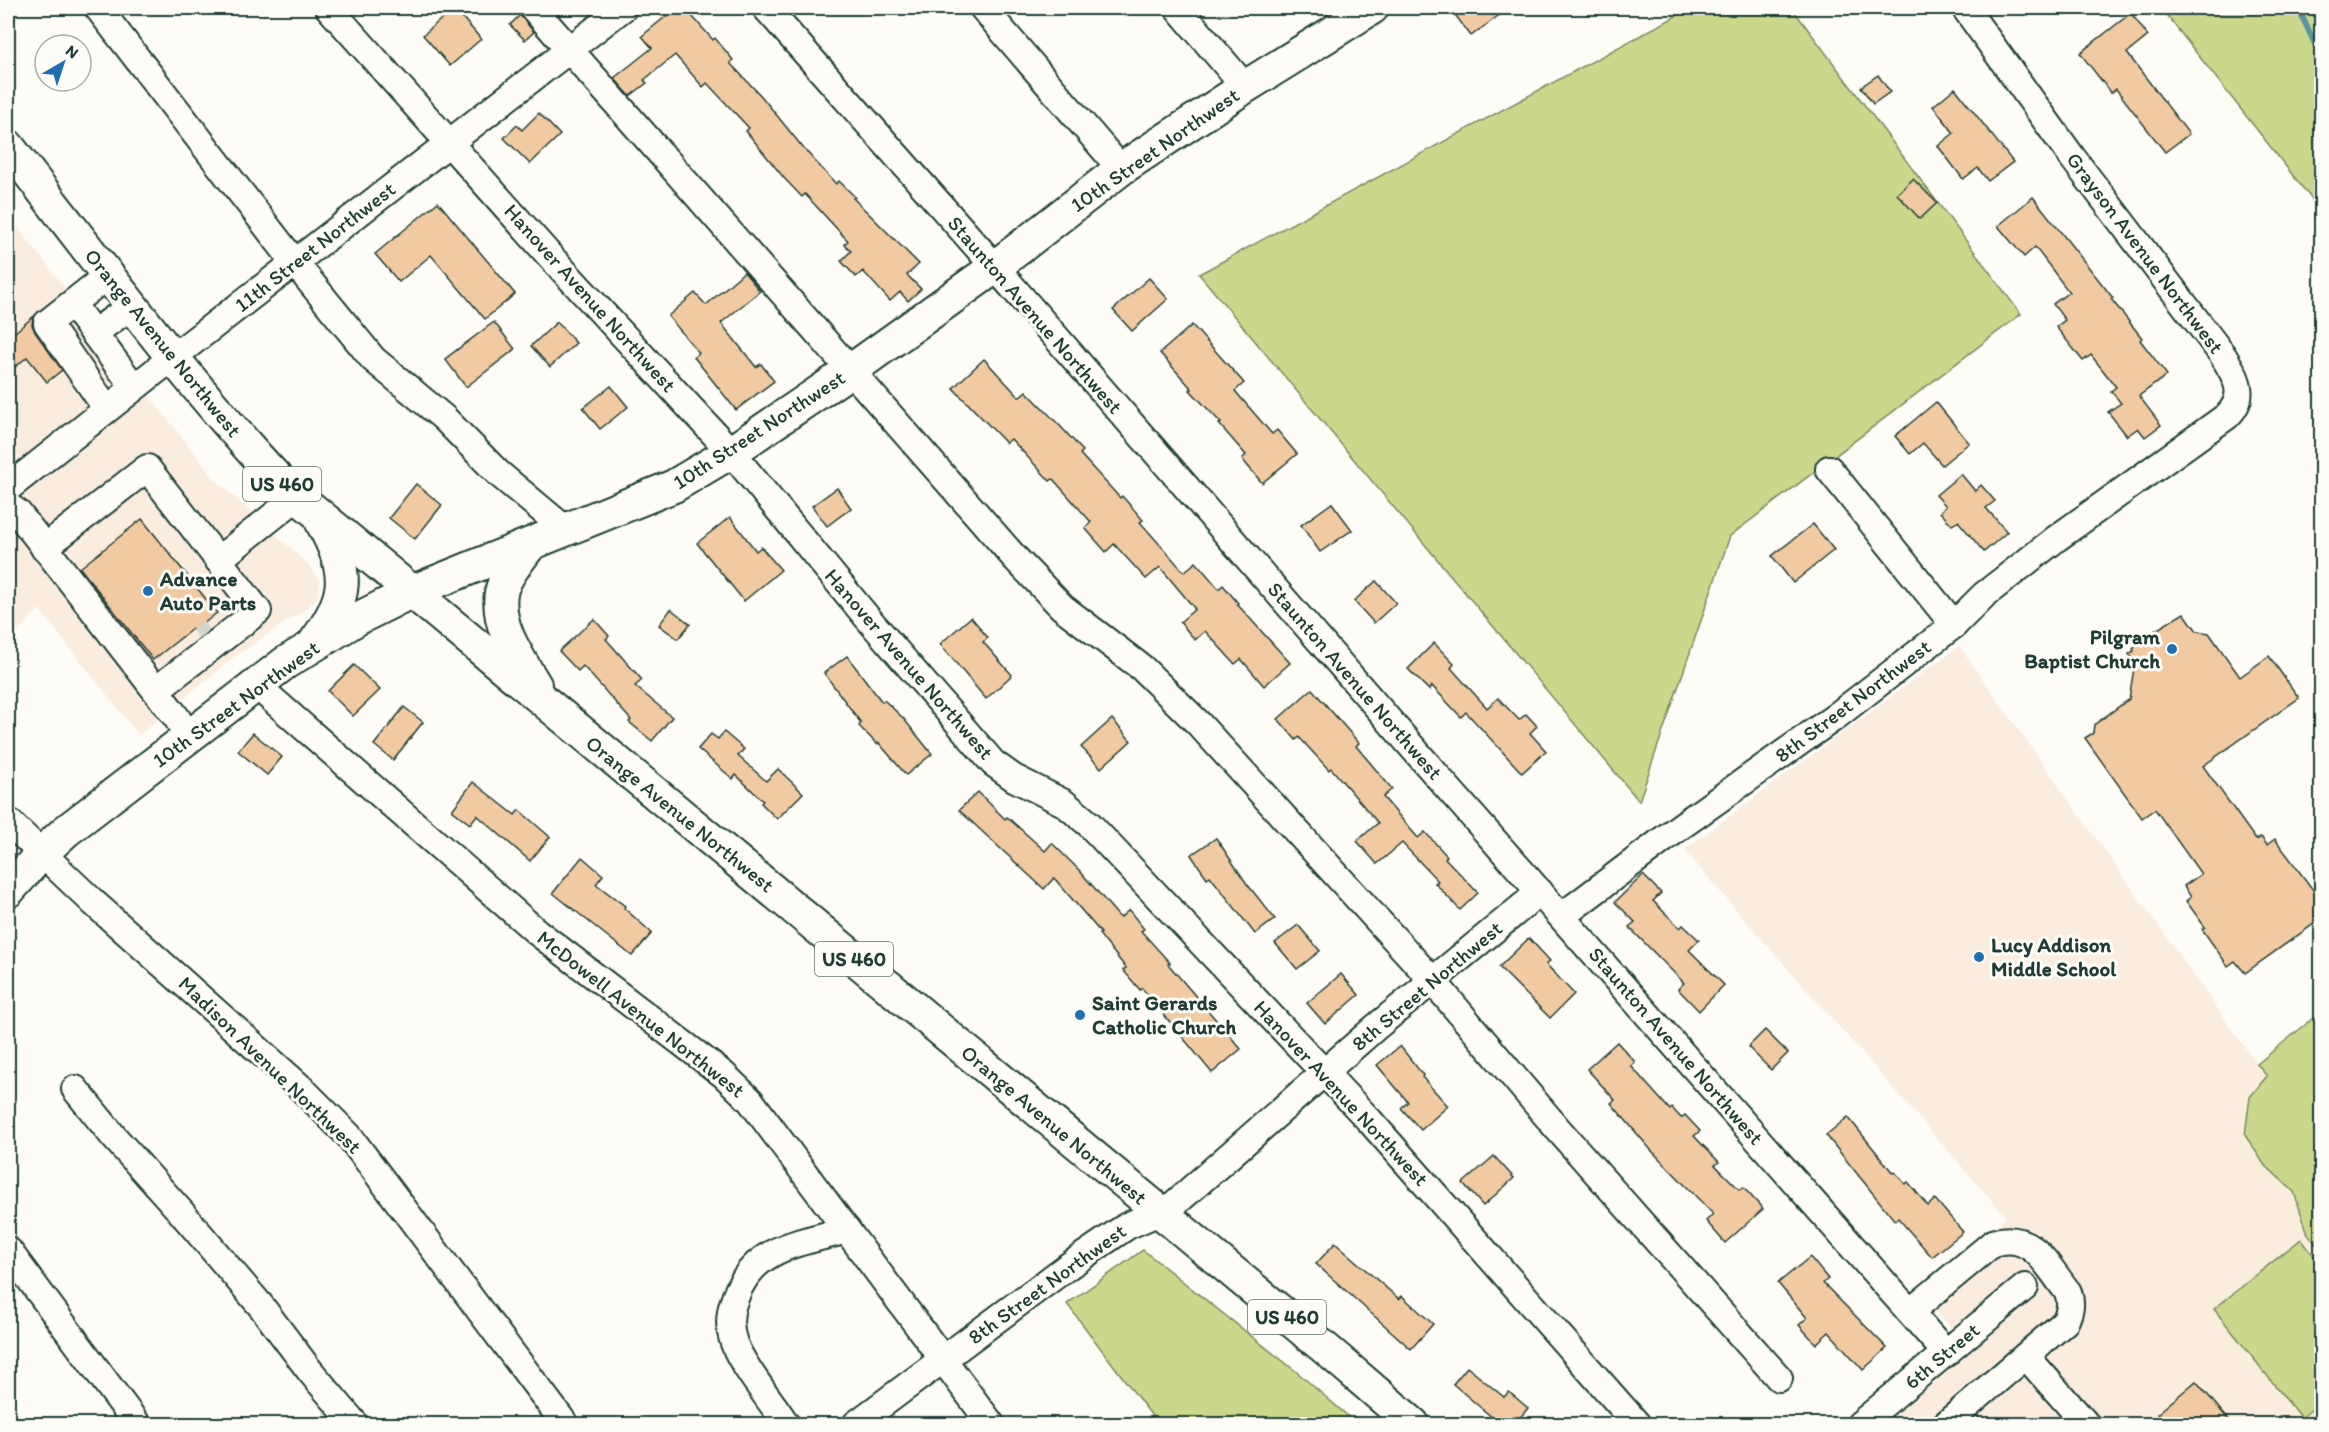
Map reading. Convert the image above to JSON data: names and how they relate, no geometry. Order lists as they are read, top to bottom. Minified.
{"streets":{"main road":["10th Street Northwest","Orange Avenue Northwest","US 460"],"street":["11th Street Northwest","Grayson Avenue Northwest","Hanover Avenue Northwest","Staunton Avenue Northwest","8th Street Northwest","McDowell Avenue Northwest","Madison Avenue Northwest","6th Street"]},"crossings":[["10th Street Northwest","Hanover Avenue Northwest"],["10th Street Northwest","Staunton Avenue Northwest"],["10th Street Northwest","Orange Avenue Northwest"],["10th Street Northwest","McDowell Avenue Northwest"],["10th Street Northwest","Madison Avenue Northwest"],["11th Street Northwest","Hanover Avenue Northwest"],["11th Street Northwest","Orange Avenue Northwest"],["Grayson Avenue Northwest","8th Street Northwest"],["Hanover Avenue Northwest","8th Street Northwest"],["Staunton Avenue Northwest","8th Street Northwest"],["Staunton Avenue Northwest","6th Street"],["Orange Avenue Northwest","8th Street Northwest"],["8th Street Northwest","McDowell Avenue Northwest"]],"places":["Advance Auto Parts","Pilgram Baptist Church","Lucy Addison Middle School","Saint Gerards Catholic Church"],"north":"top right"}
